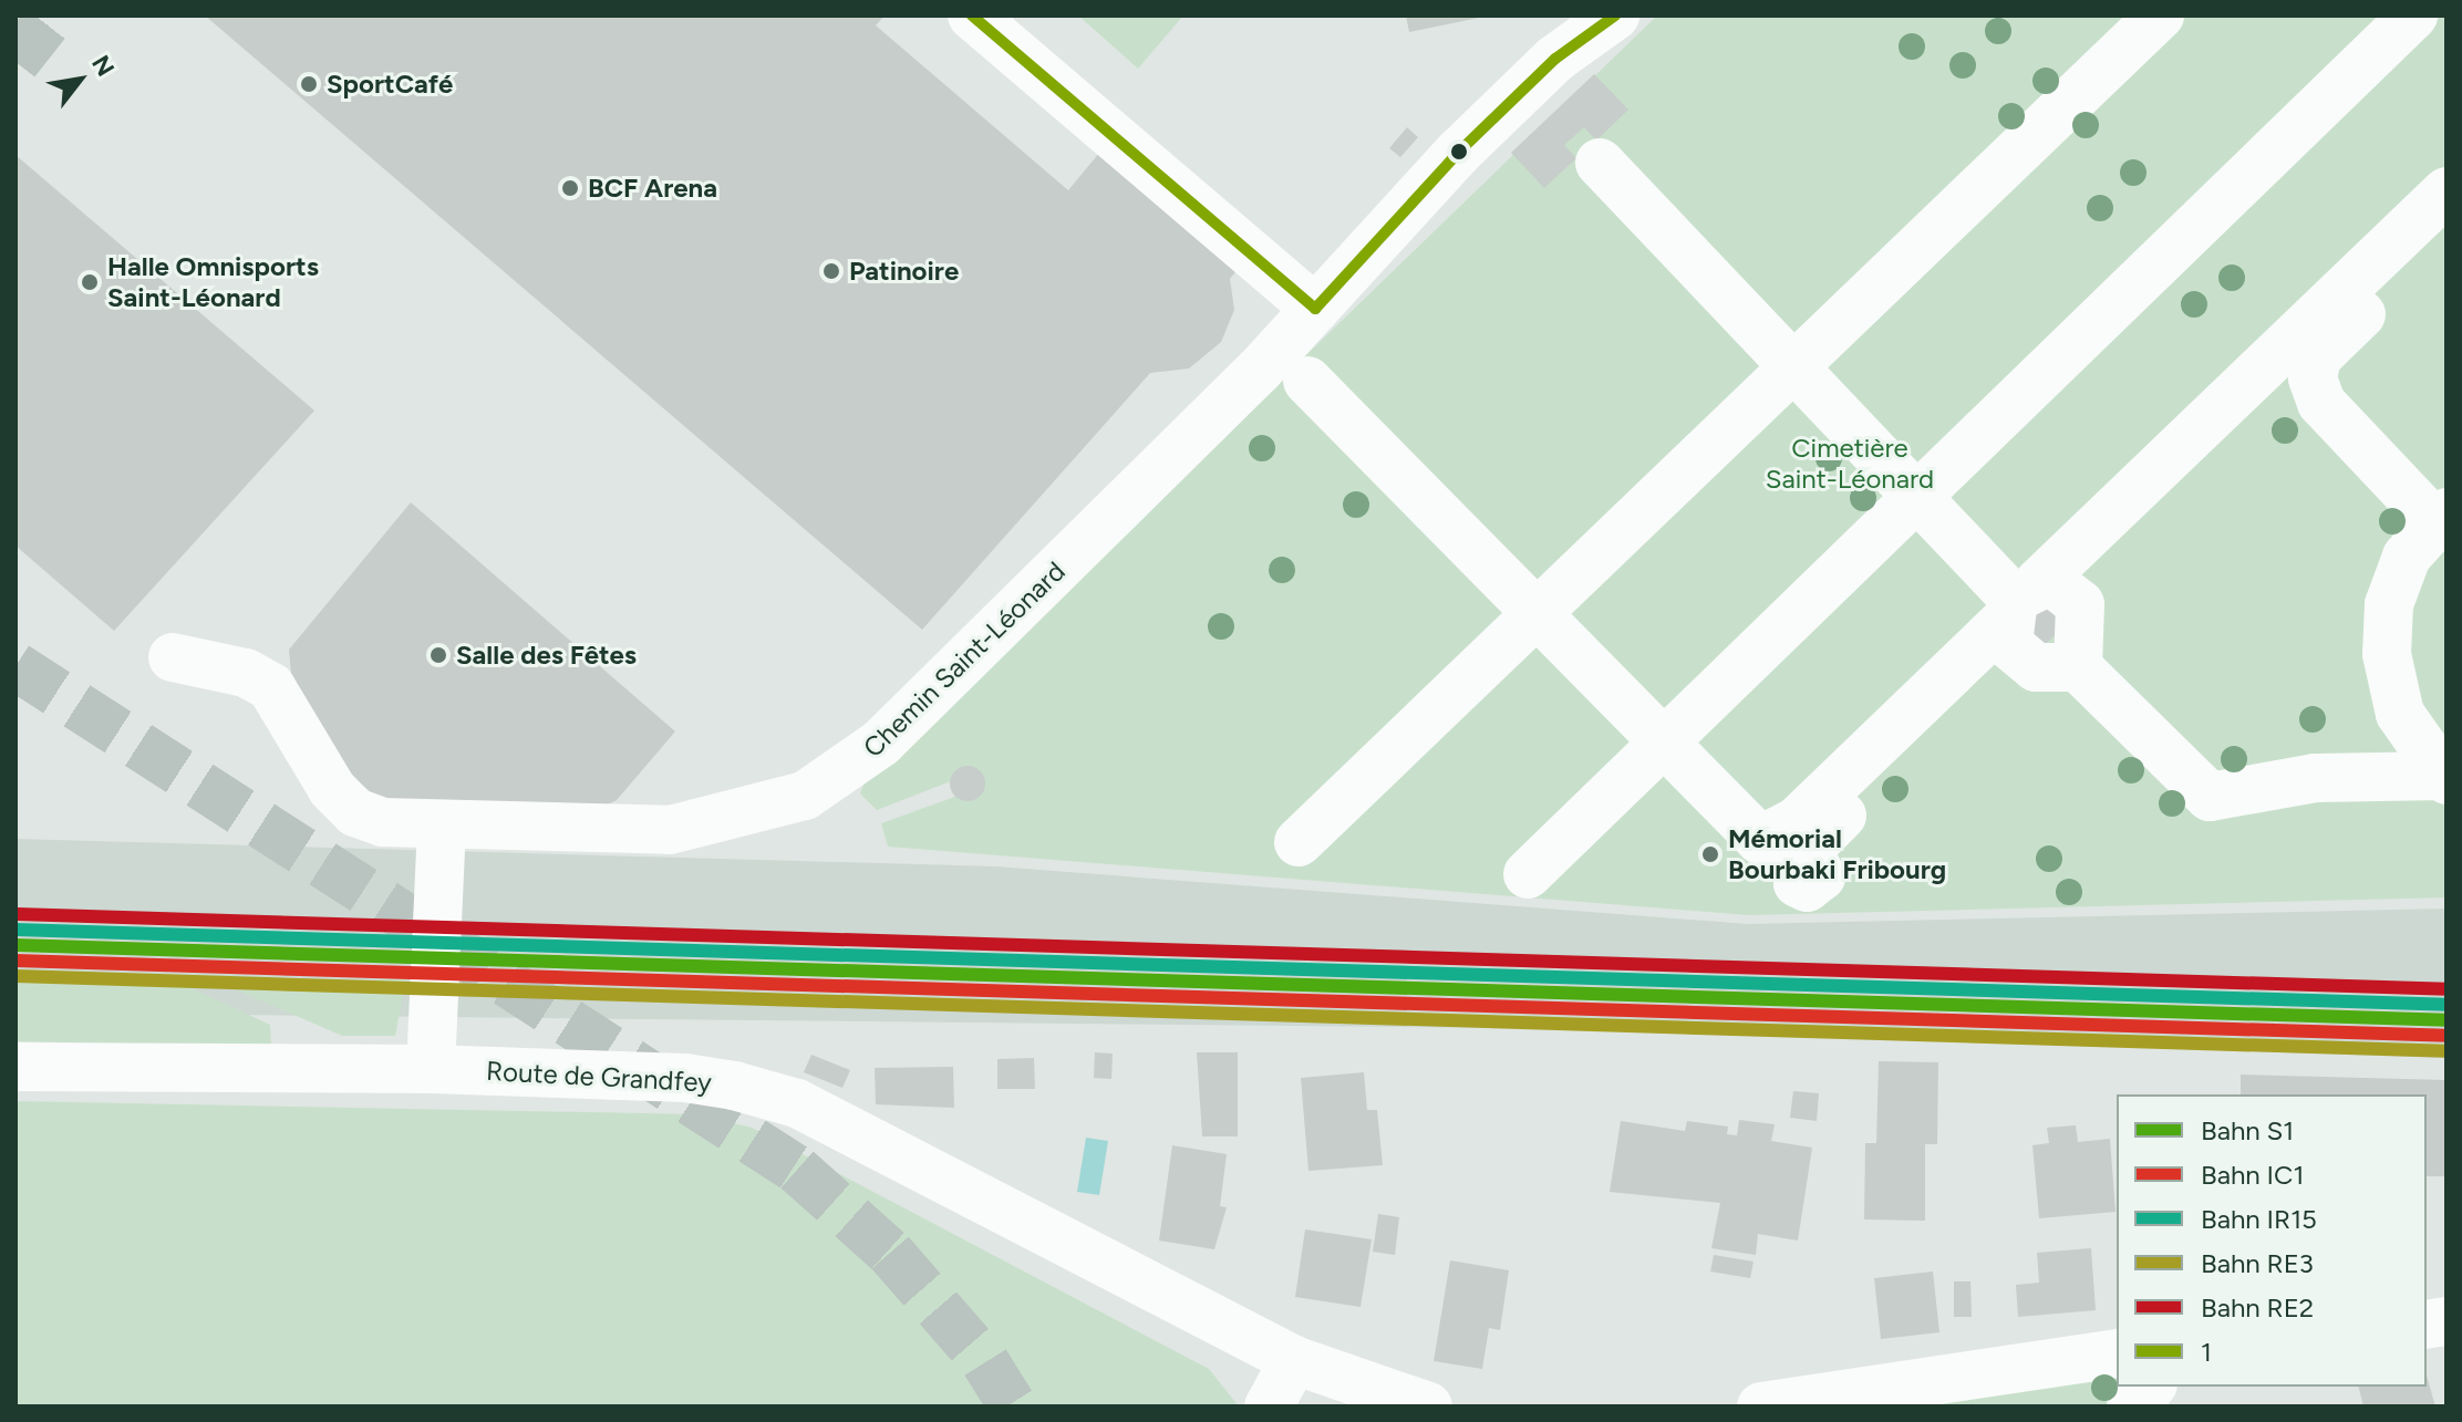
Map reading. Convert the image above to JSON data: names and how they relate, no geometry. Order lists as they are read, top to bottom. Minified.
{"streets":{"street":["Chemin Saint-Léonard","Route de Grandfey"]},"parks":["Cimetière Saint-Léonard"],"places":["SportCafé","BCF Arena","Patinoire","Halle Omnisports Saint-Léonard","Salle des Fêtes","Mémorial Bourbaki Fribourg"],"lines":["transit line 1","rail line RE2","rail line IR15","rail line S1","rail line IC1","rail line RE3"],"legend":["Bahn S1","Bahn IC1","Bahn IR15","Bahn RE3","Bahn RE2","1"],"north":"top right"}
